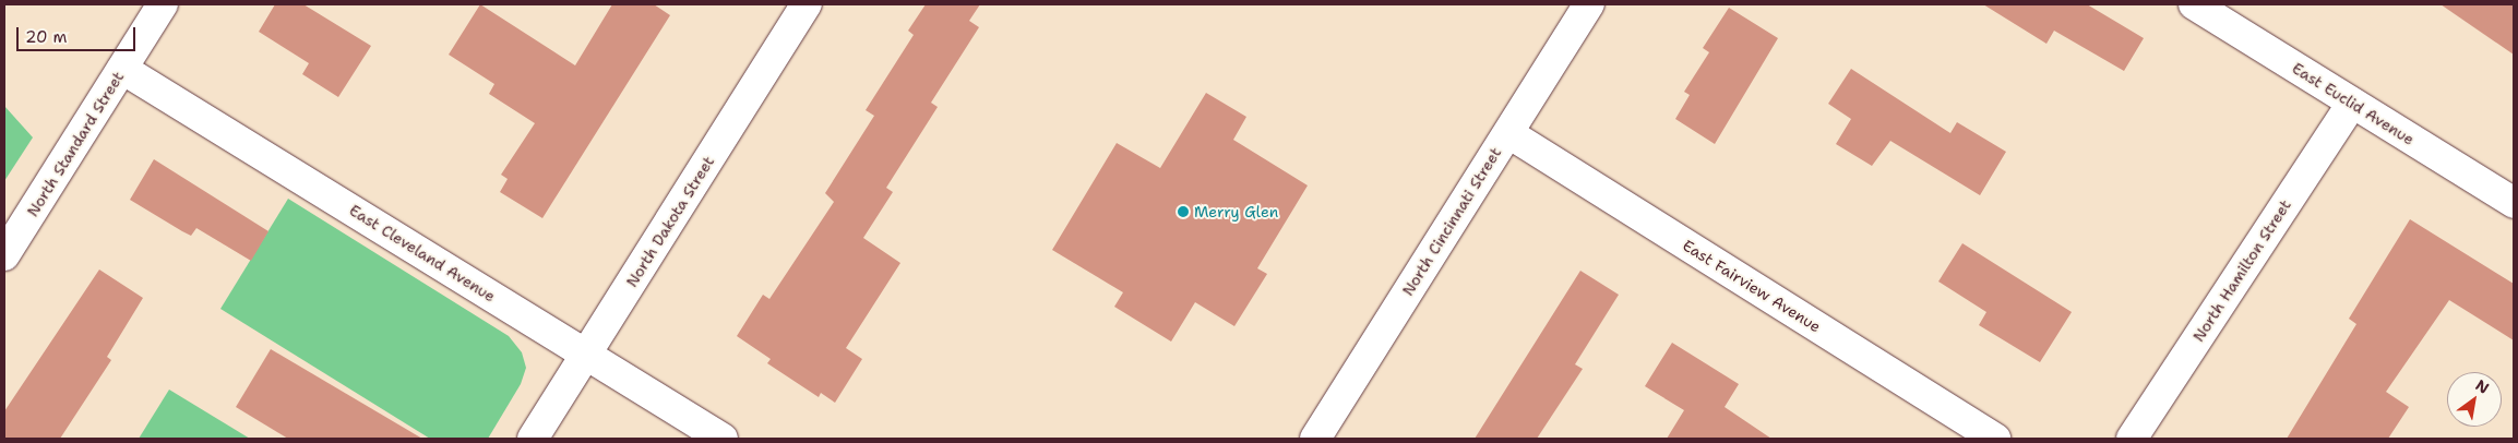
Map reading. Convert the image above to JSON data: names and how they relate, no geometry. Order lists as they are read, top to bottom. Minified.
{"streets":{"street":["East Euclid Avenue","North Standard Street","North Dakota Street","North Cincinnati Street","East Cleveland Avenue","North Hamilton Street","East Fairview Avenue"]},"crossings":[["East Euclid Avenue","North Hamilton Street"],["North Standard Street","East Cleveland Avenue"],["North Dakota Street","East Cleveland Avenue"],["North Cincinnati Street","East Fairview Avenue"]],"places":["Merry Glen"],"scale_bar":"20 m","north":"top right"}
